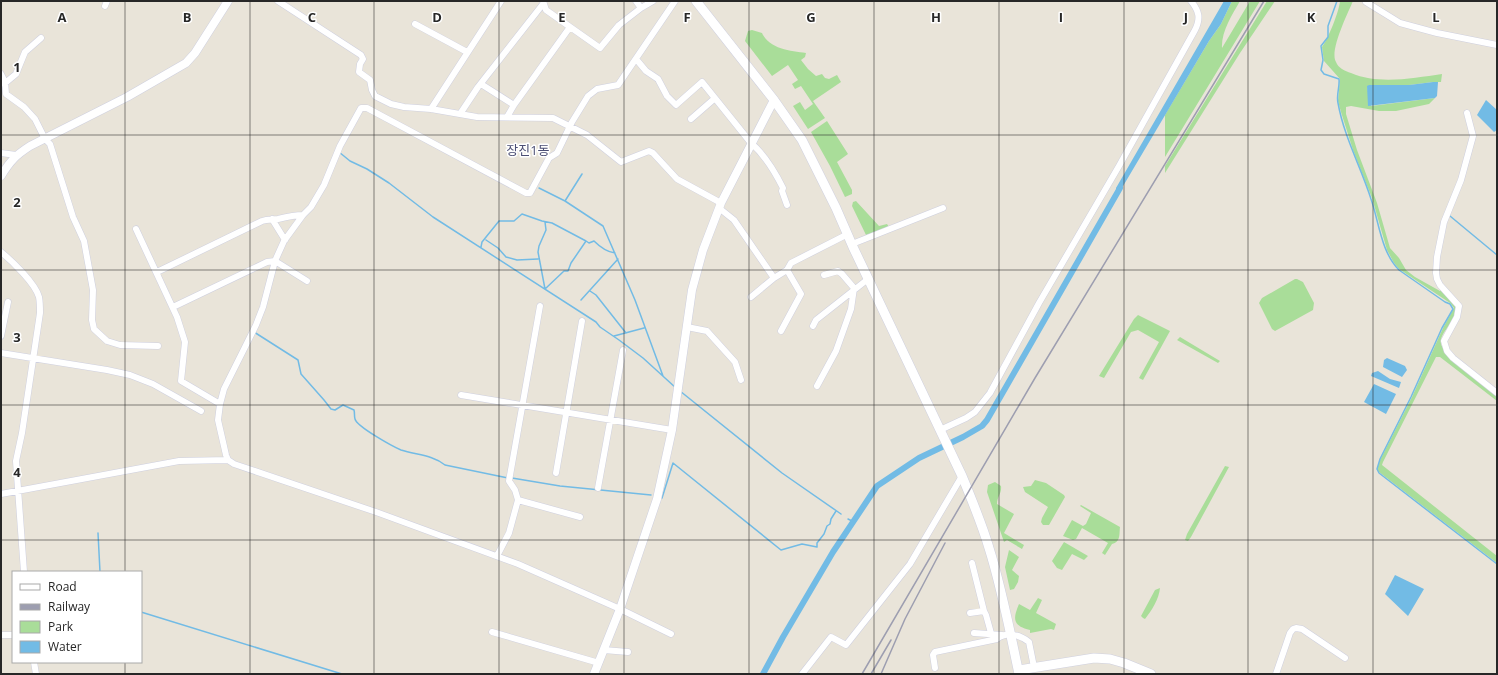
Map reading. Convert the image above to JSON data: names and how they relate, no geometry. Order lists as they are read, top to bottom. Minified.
{"districts":["장진1동"],"legend":["Road","Railway","Park","Water"],"grid":{"columns":["A","B","C","D","E","F","G","H","I","J","K","L"],"rows":["1","2","3","4"]}}
